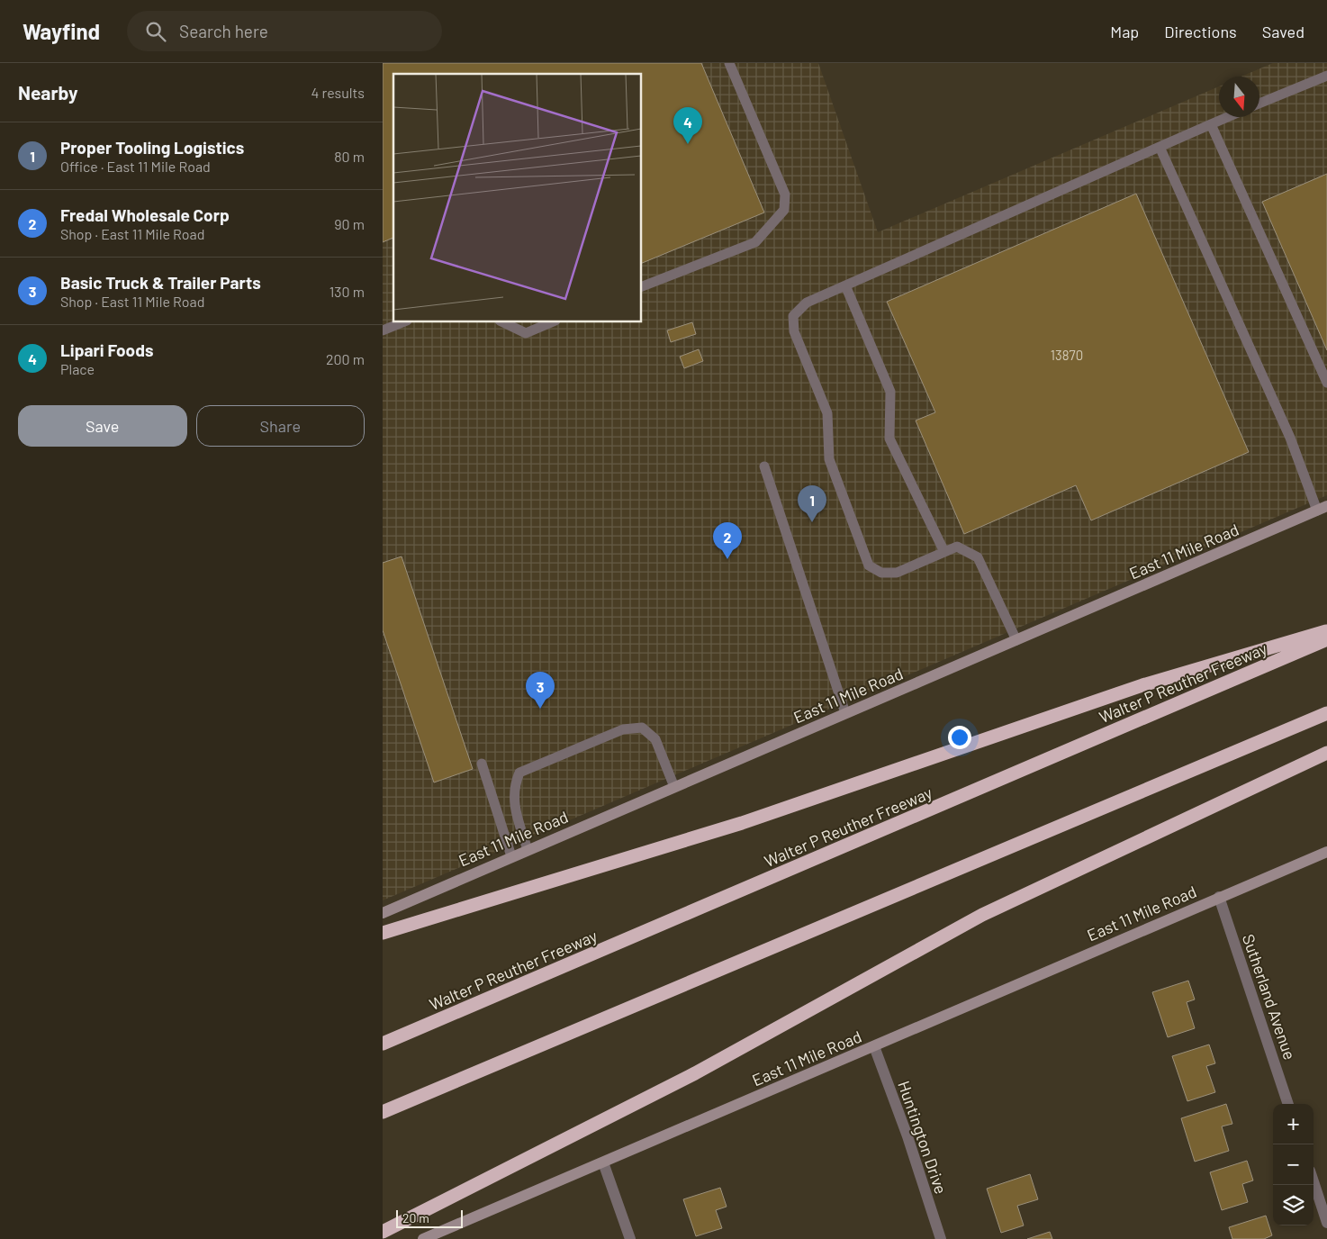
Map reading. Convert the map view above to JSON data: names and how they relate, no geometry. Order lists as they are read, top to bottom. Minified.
{"streets":{"highway":["Walter P Reuther Freeway"],"main road":["East 11 Mile Road"],"street":["Sutherland Avenue","Huntington Drive"]},"crossings":[["East 11 Mile Road","Sutherland Avenue"],["East 11 Mile Road","Huntington Drive"]],"house_numbers":["13870"],"scale_bar":"20 m","north":"bottom","page":{"header":"Wayfind","search":"Search here","nav":["Map","Directions","Saved"],"heading":["Nearby","4 results"],"pins":["4","1","2","3"],"list":[{"mark":"1","name":"Proper Tooling Logistics","note":"Office · East 11 Mile Road","value":"80 m"},{"mark":"2","name":"Fredal Wholesale Corp","note":"Shop · East 11 Mile Road","value":"90 m"},{"mark":"3","name":"Basic Truck & Trailer Parts","note":"Shop · East 11 Mile Road","value":"130 m"},{"mark":"4","name":"Lipari Foods","note":"Place","value":"200 m"}],"buttons":["Save","Share"],"map_buttons":["+","−"],"scale":"20 m"}}
